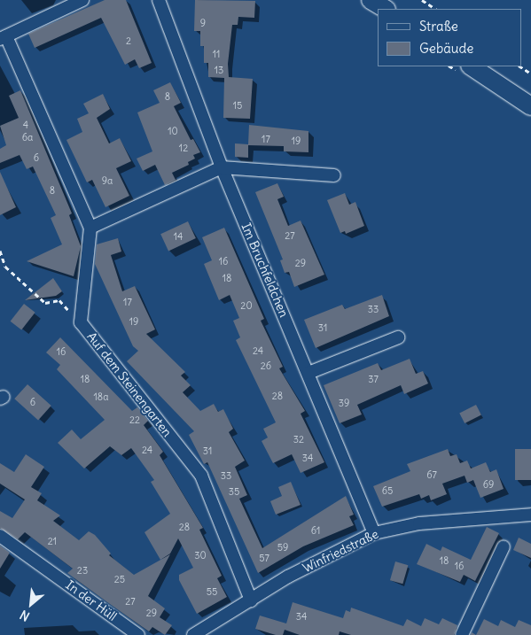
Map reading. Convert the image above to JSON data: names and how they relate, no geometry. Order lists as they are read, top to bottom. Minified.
{"streets":{"street":["Im Bruchfeldchen","Auf dem Steinengarten","Winfriedstraße","In der Hüll"]},"crossings":[["Im Bruchfeldchen","Winfriedstraße"],["Auf dem Steinengarten","Winfriedstraße"]],"house_numbers":["9","2","11","13","8","15","4","10","6a","17","19","12","6","9a","8","27","14","16","29","18","17","20","33","19","31","24","16","26","18","37","28","18a","6","39","22","32","24","31","34","67","33","69","65","35","28","61","21","59","30","57","18","16","23","25","55","27","29","34"],"legend":["Straße","Gebäude"],"north":"bottom left"}
